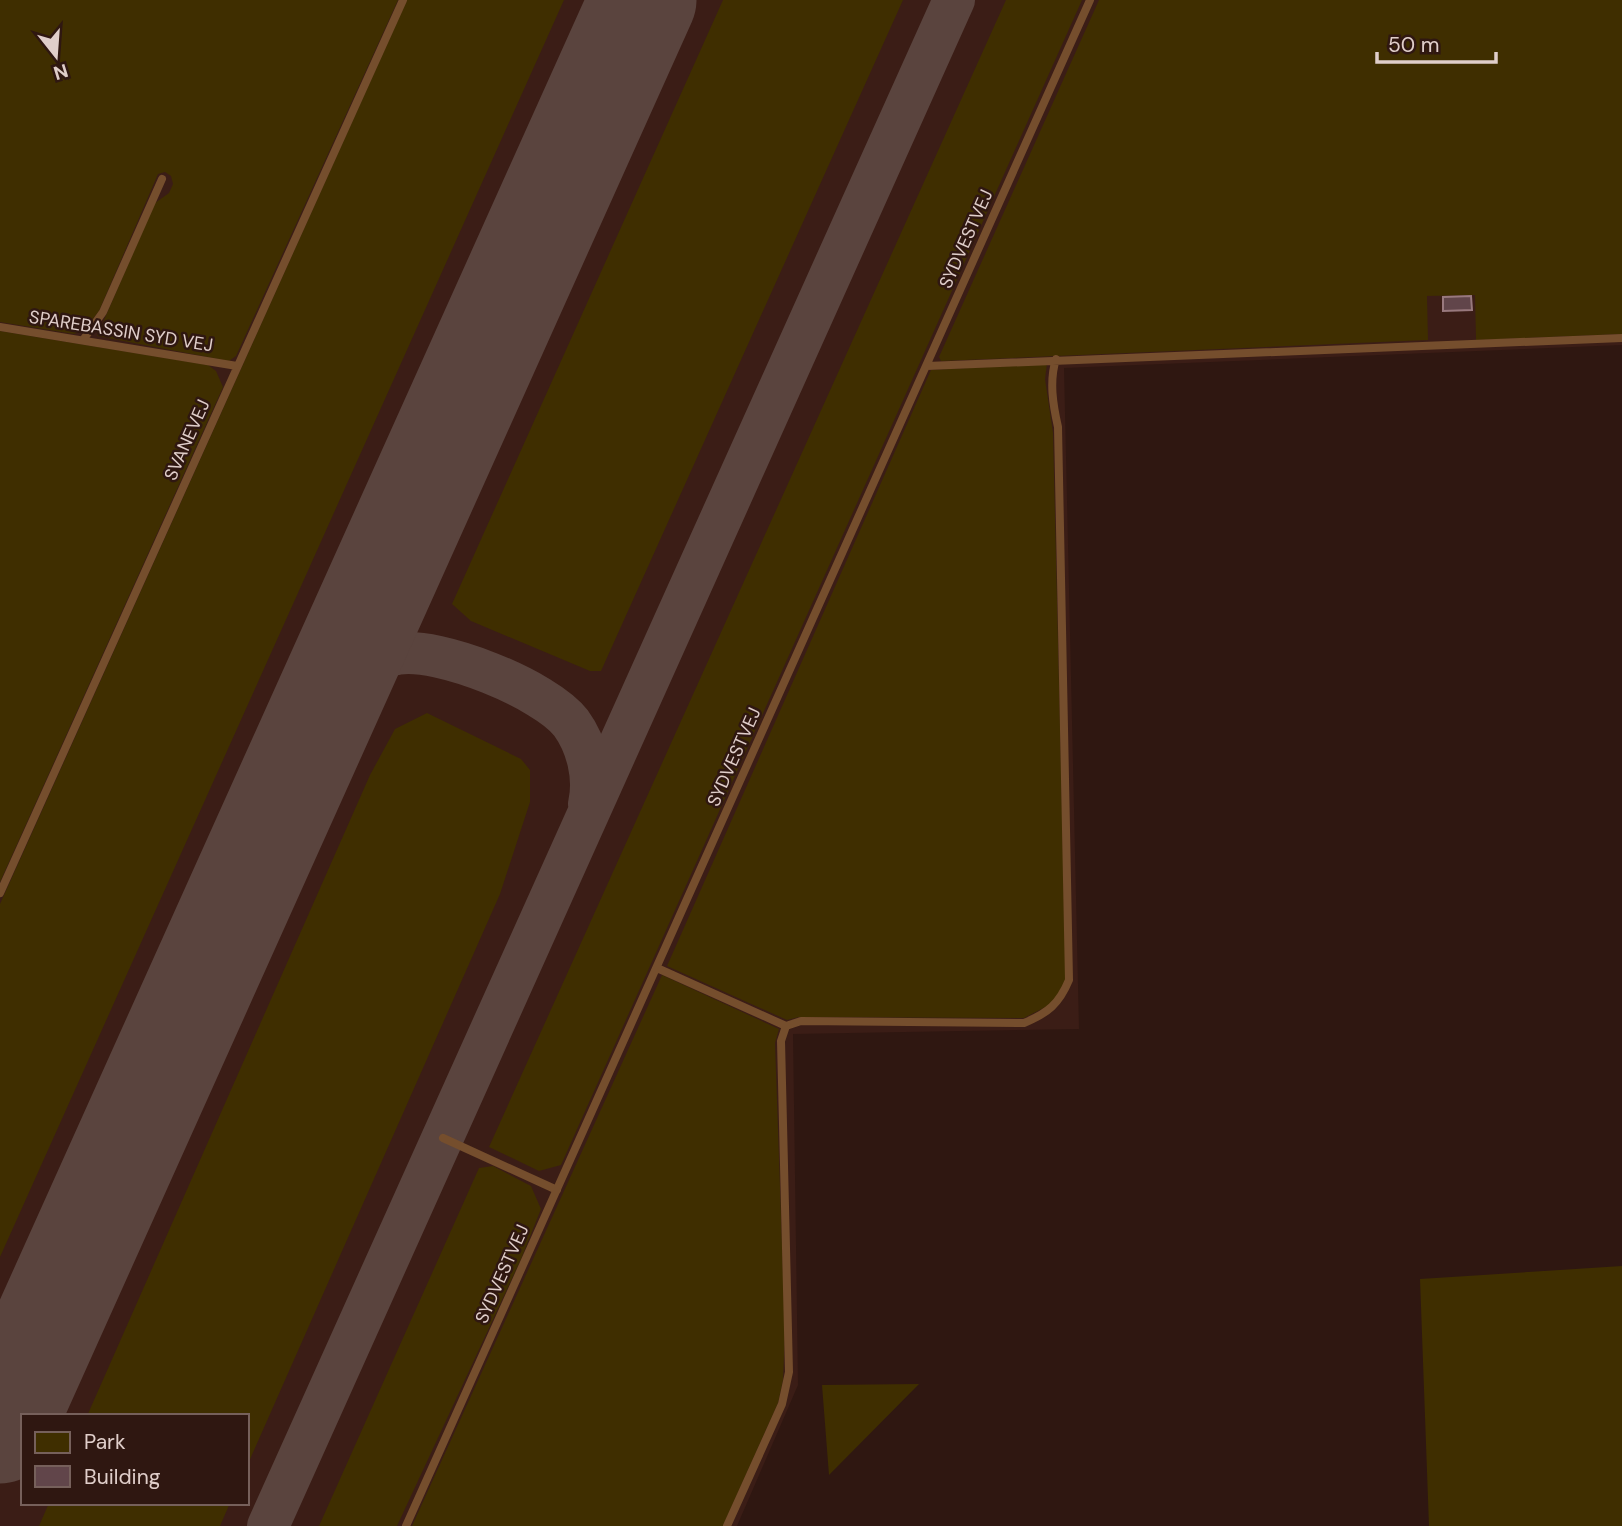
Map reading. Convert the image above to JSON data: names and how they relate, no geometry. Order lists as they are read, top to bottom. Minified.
{"streets":{"lane":["SYDVESTVEJ","SPAREBASSIN SYD VEJ","SVANEVEJ"]},"crossings":[["SPAREBASSIN SYD VEJ","SVANEVEJ"]],"legend":["Park","Building"],"scale_bar":"50 m","north":"bottom"}
